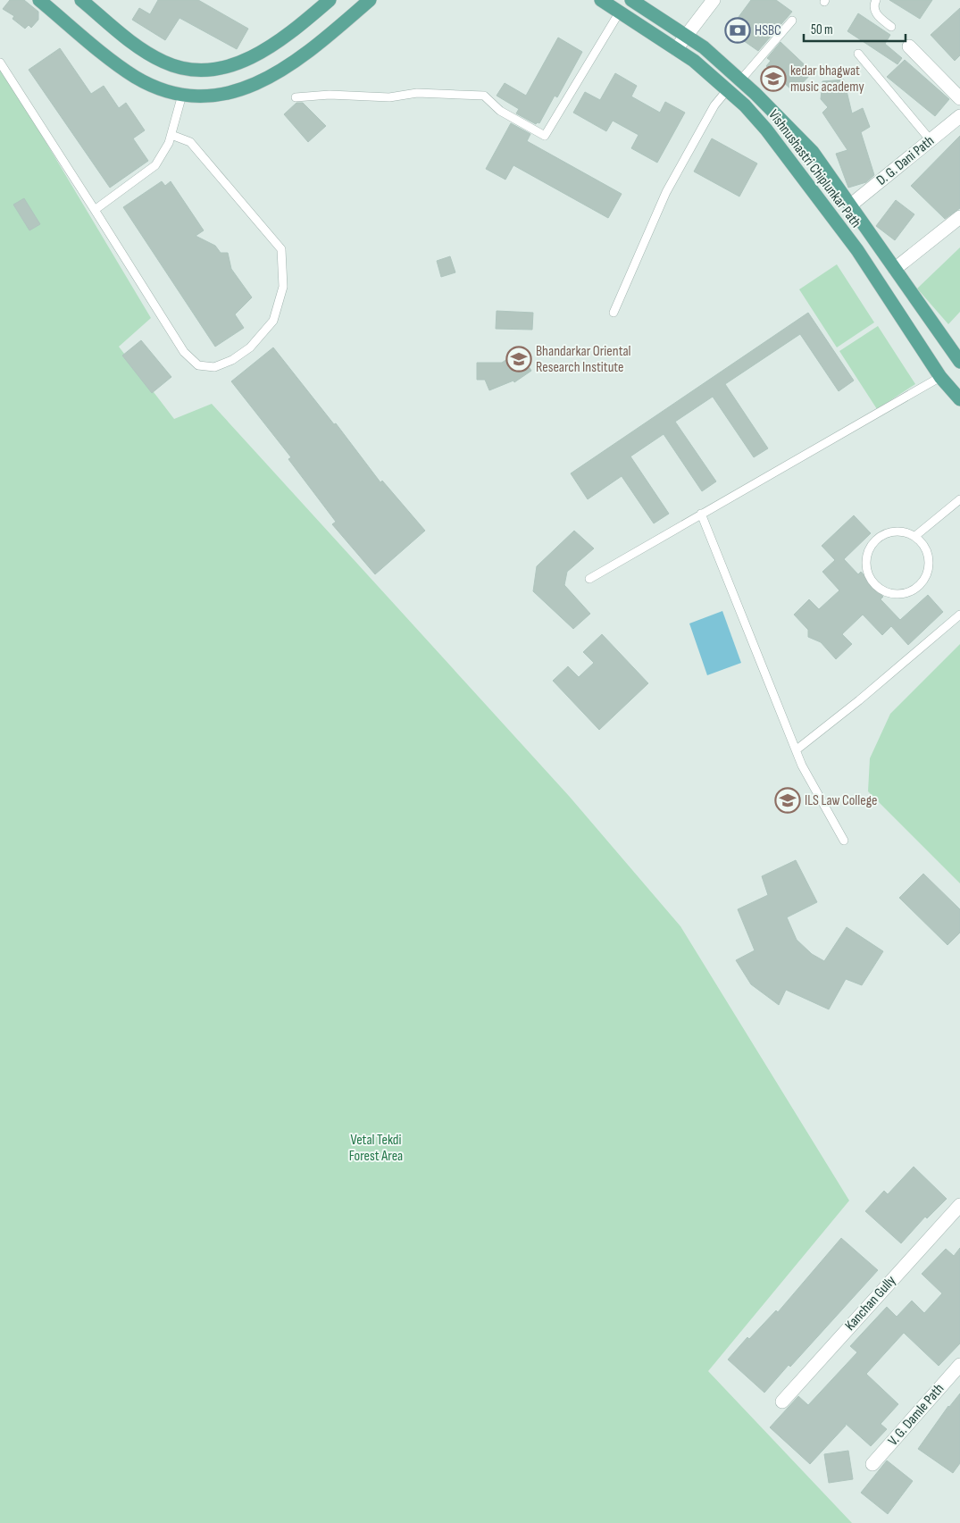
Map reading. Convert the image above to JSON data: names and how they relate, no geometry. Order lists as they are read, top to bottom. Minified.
{"streets":{"main road":["Vishnushastri Chiplunkar Path"],"street":["D. G. Dani Path","Kanchan Gully","V. G. Damle Path"]},"crossings":[["D. G. Dani Path","Vishnushastri Chiplunkar Path"]],"parks":["Vetal Tekdi Forest Area"],"places":{"bank":["HSBC"],"school or university":["kedar bhagwat music academy","Bhandarkar Oriental Research Institute","ILS Law College"]},"scale_bar":"50 m"}
